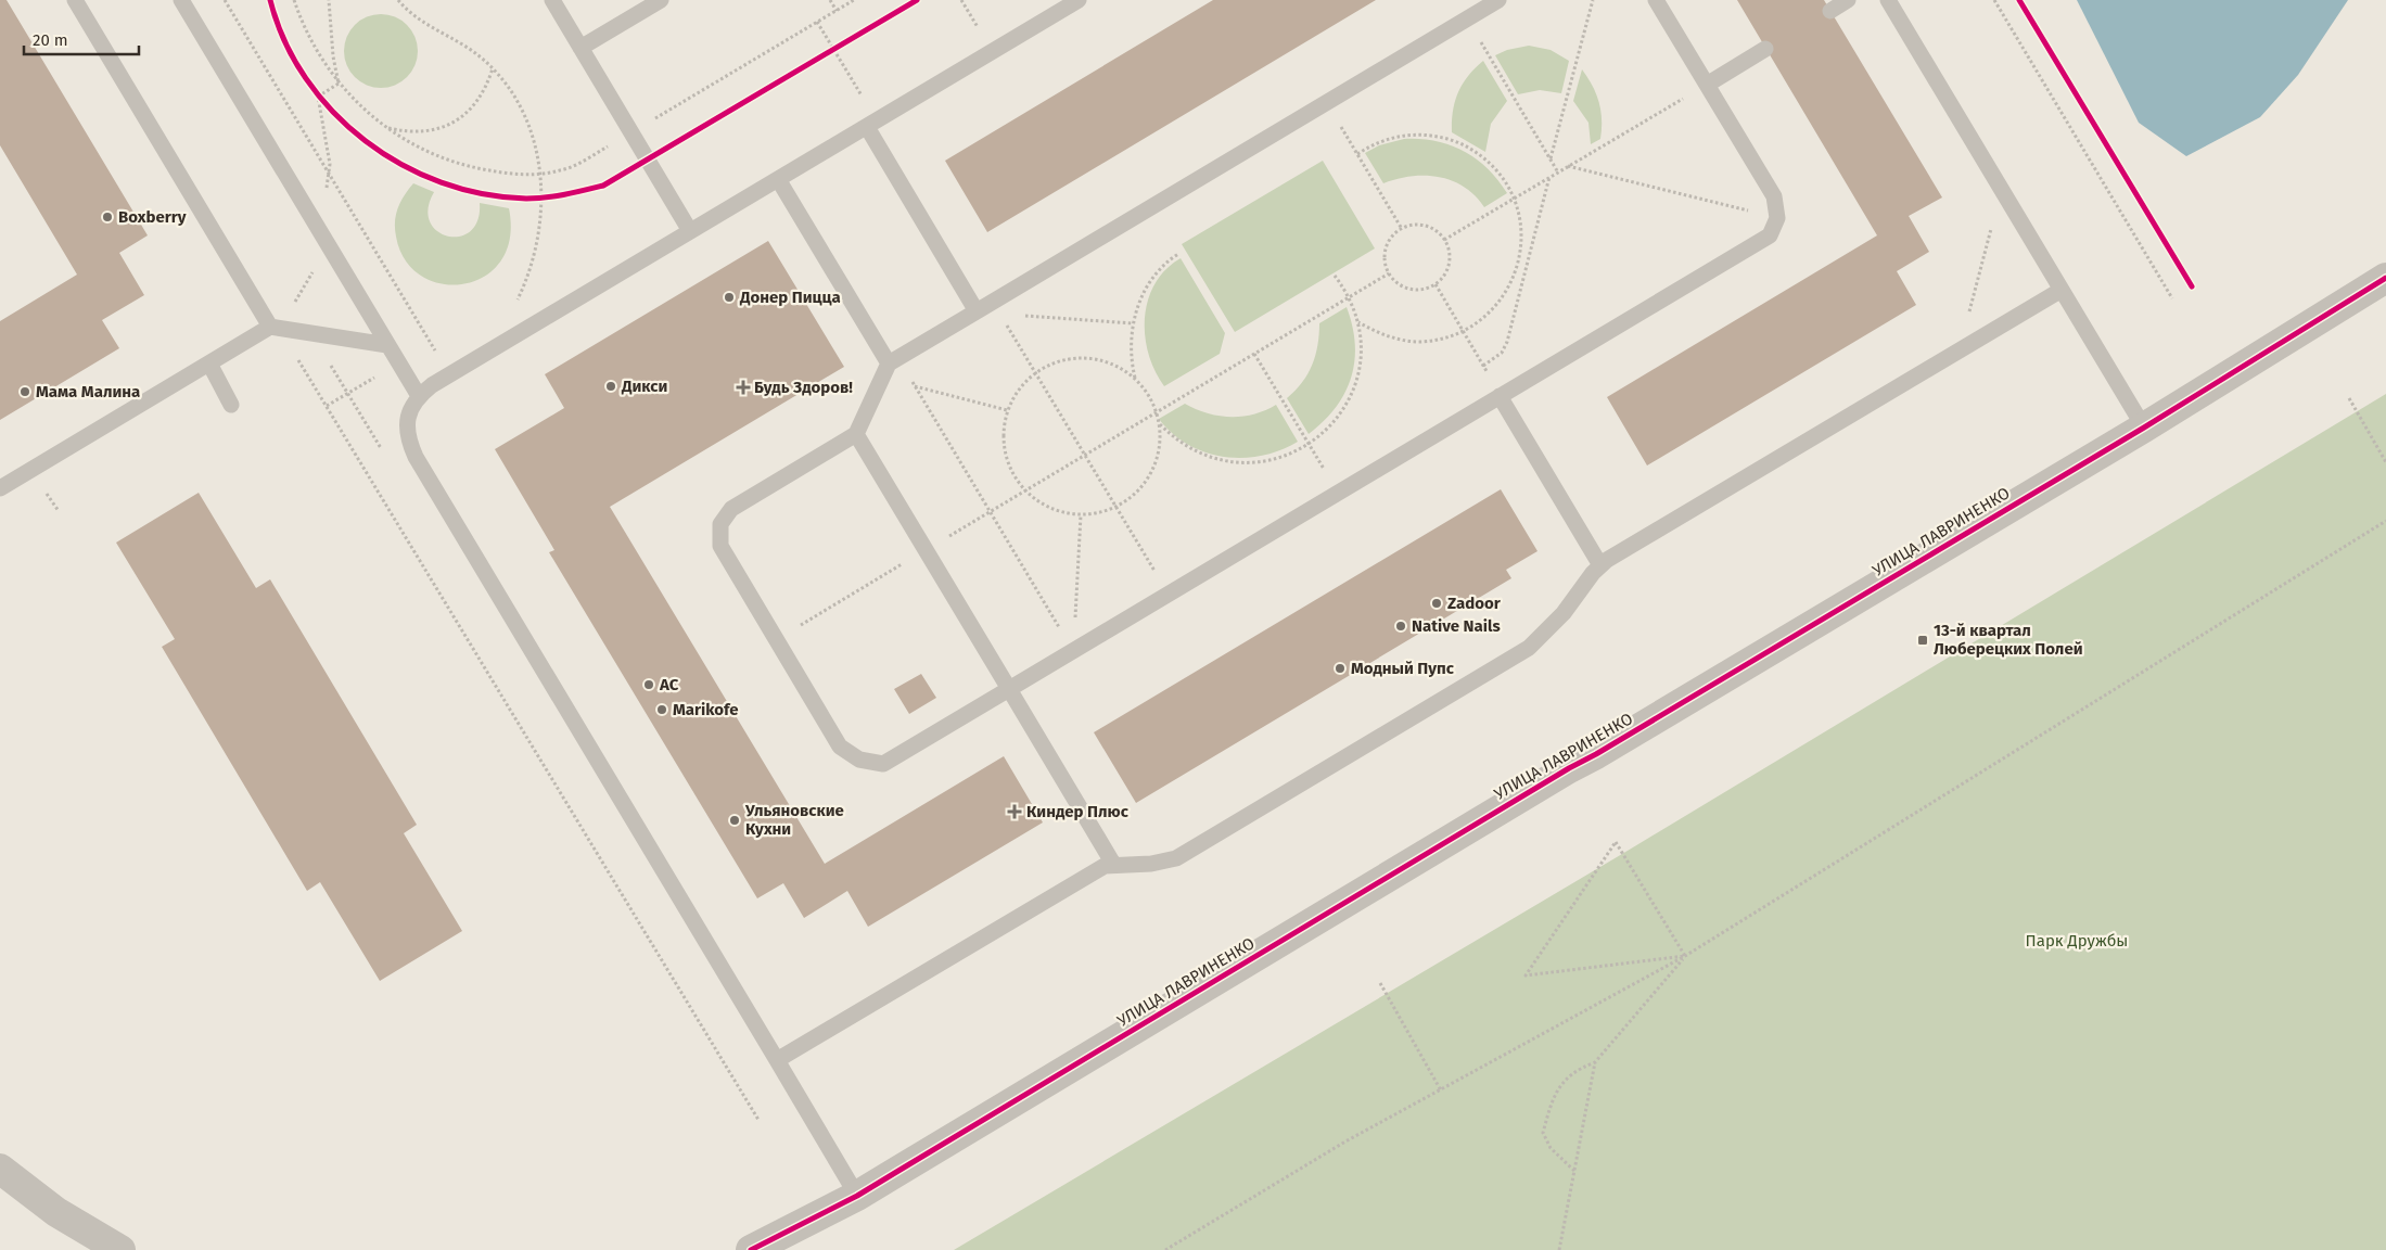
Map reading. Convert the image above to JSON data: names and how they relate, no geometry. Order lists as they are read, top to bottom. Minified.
{"streets":{"street":["УЛИЦА ЛАВРИНЕНКО"]},"parks":["Парк Дружбы"],"places":{"other":["Boxberry","Донер Пицца","Дикси","Мама Малина","Zadoor","Native Nails","Модный Пупс","АС","Marikofe","Ульяновские Кухни"],"health":["Будь Здоров!","Киндер Плюс"],"transit":["13-й квартал Люберецких Полей"]},"scale_bar":"20 m"}
